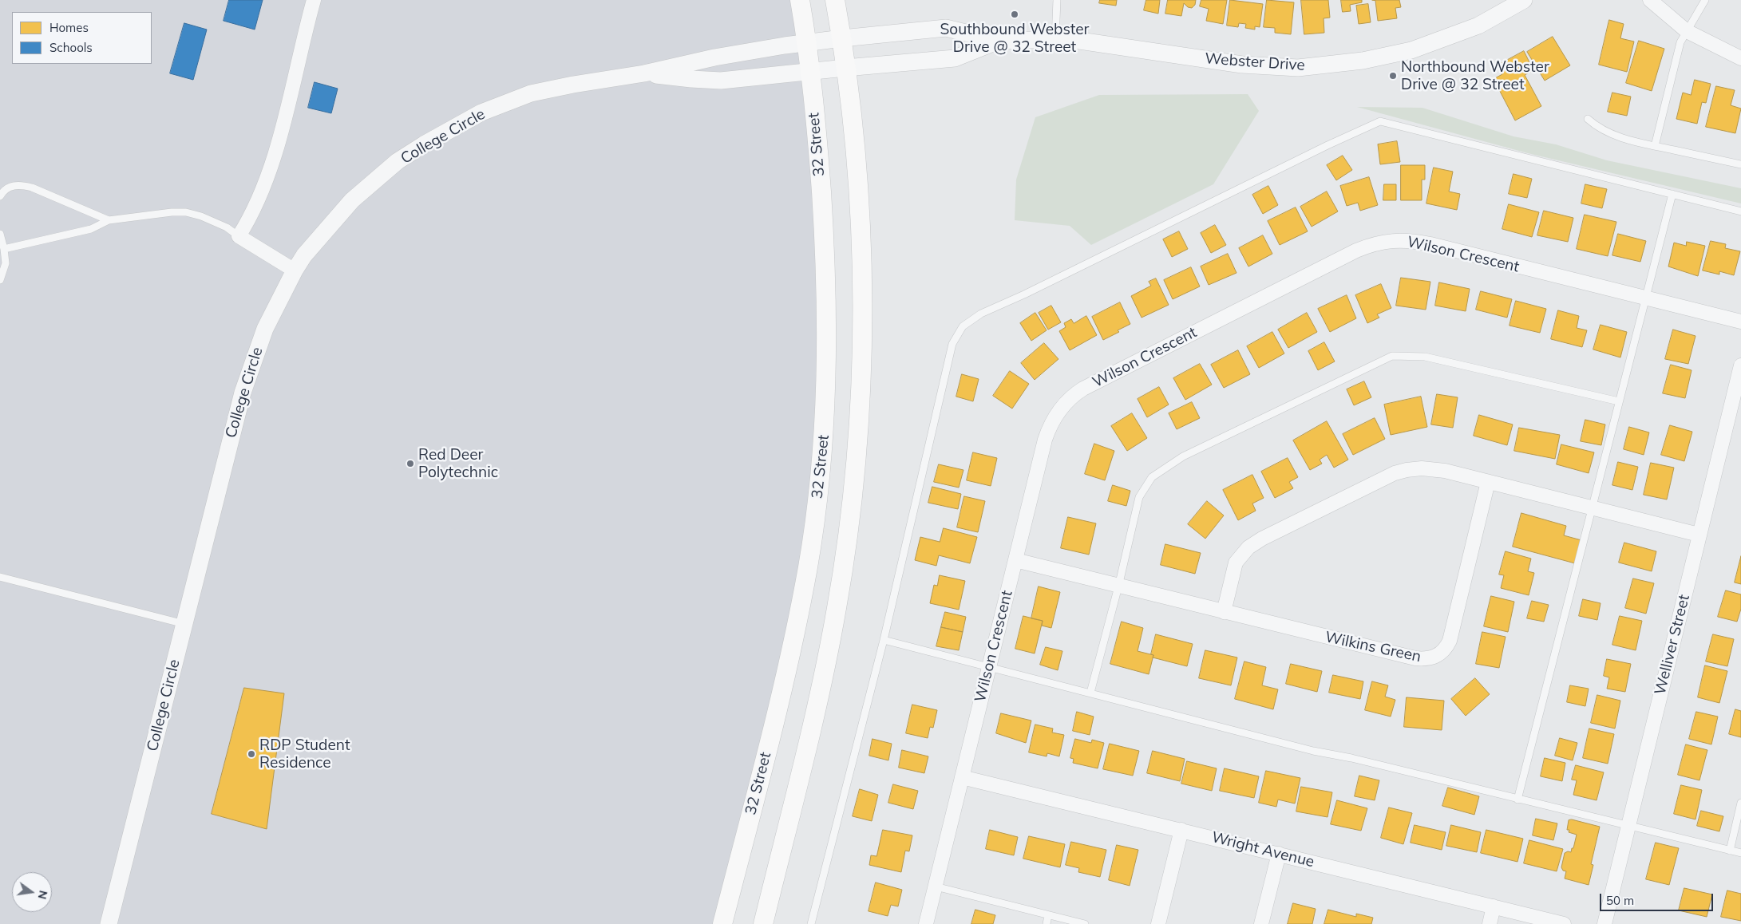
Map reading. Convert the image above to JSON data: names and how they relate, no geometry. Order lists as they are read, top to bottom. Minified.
{"streets":{"main road":["32 Street"],"street":["Webster Drive","College Circle","Wilson Crescent","Welliver Street","Wilkins Green","Wright Avenue"]},"crossings":[["Webster Drive","College Circle"],["Webster Drive","32 Street"],["College Circle","32 Street"],["Wilson Crescent","Wilkins Green"],["Wilson Crescent","Wright Avenue"]],"places":["Southbound Webster Drive @ 32 Street","Northbound Webster Drive @ 32 Street","Red Deer Polytechnic","RDP Student Residence"],"legend":["Homes","Schools"],"scale_bar":"50 m","north":"right"}
